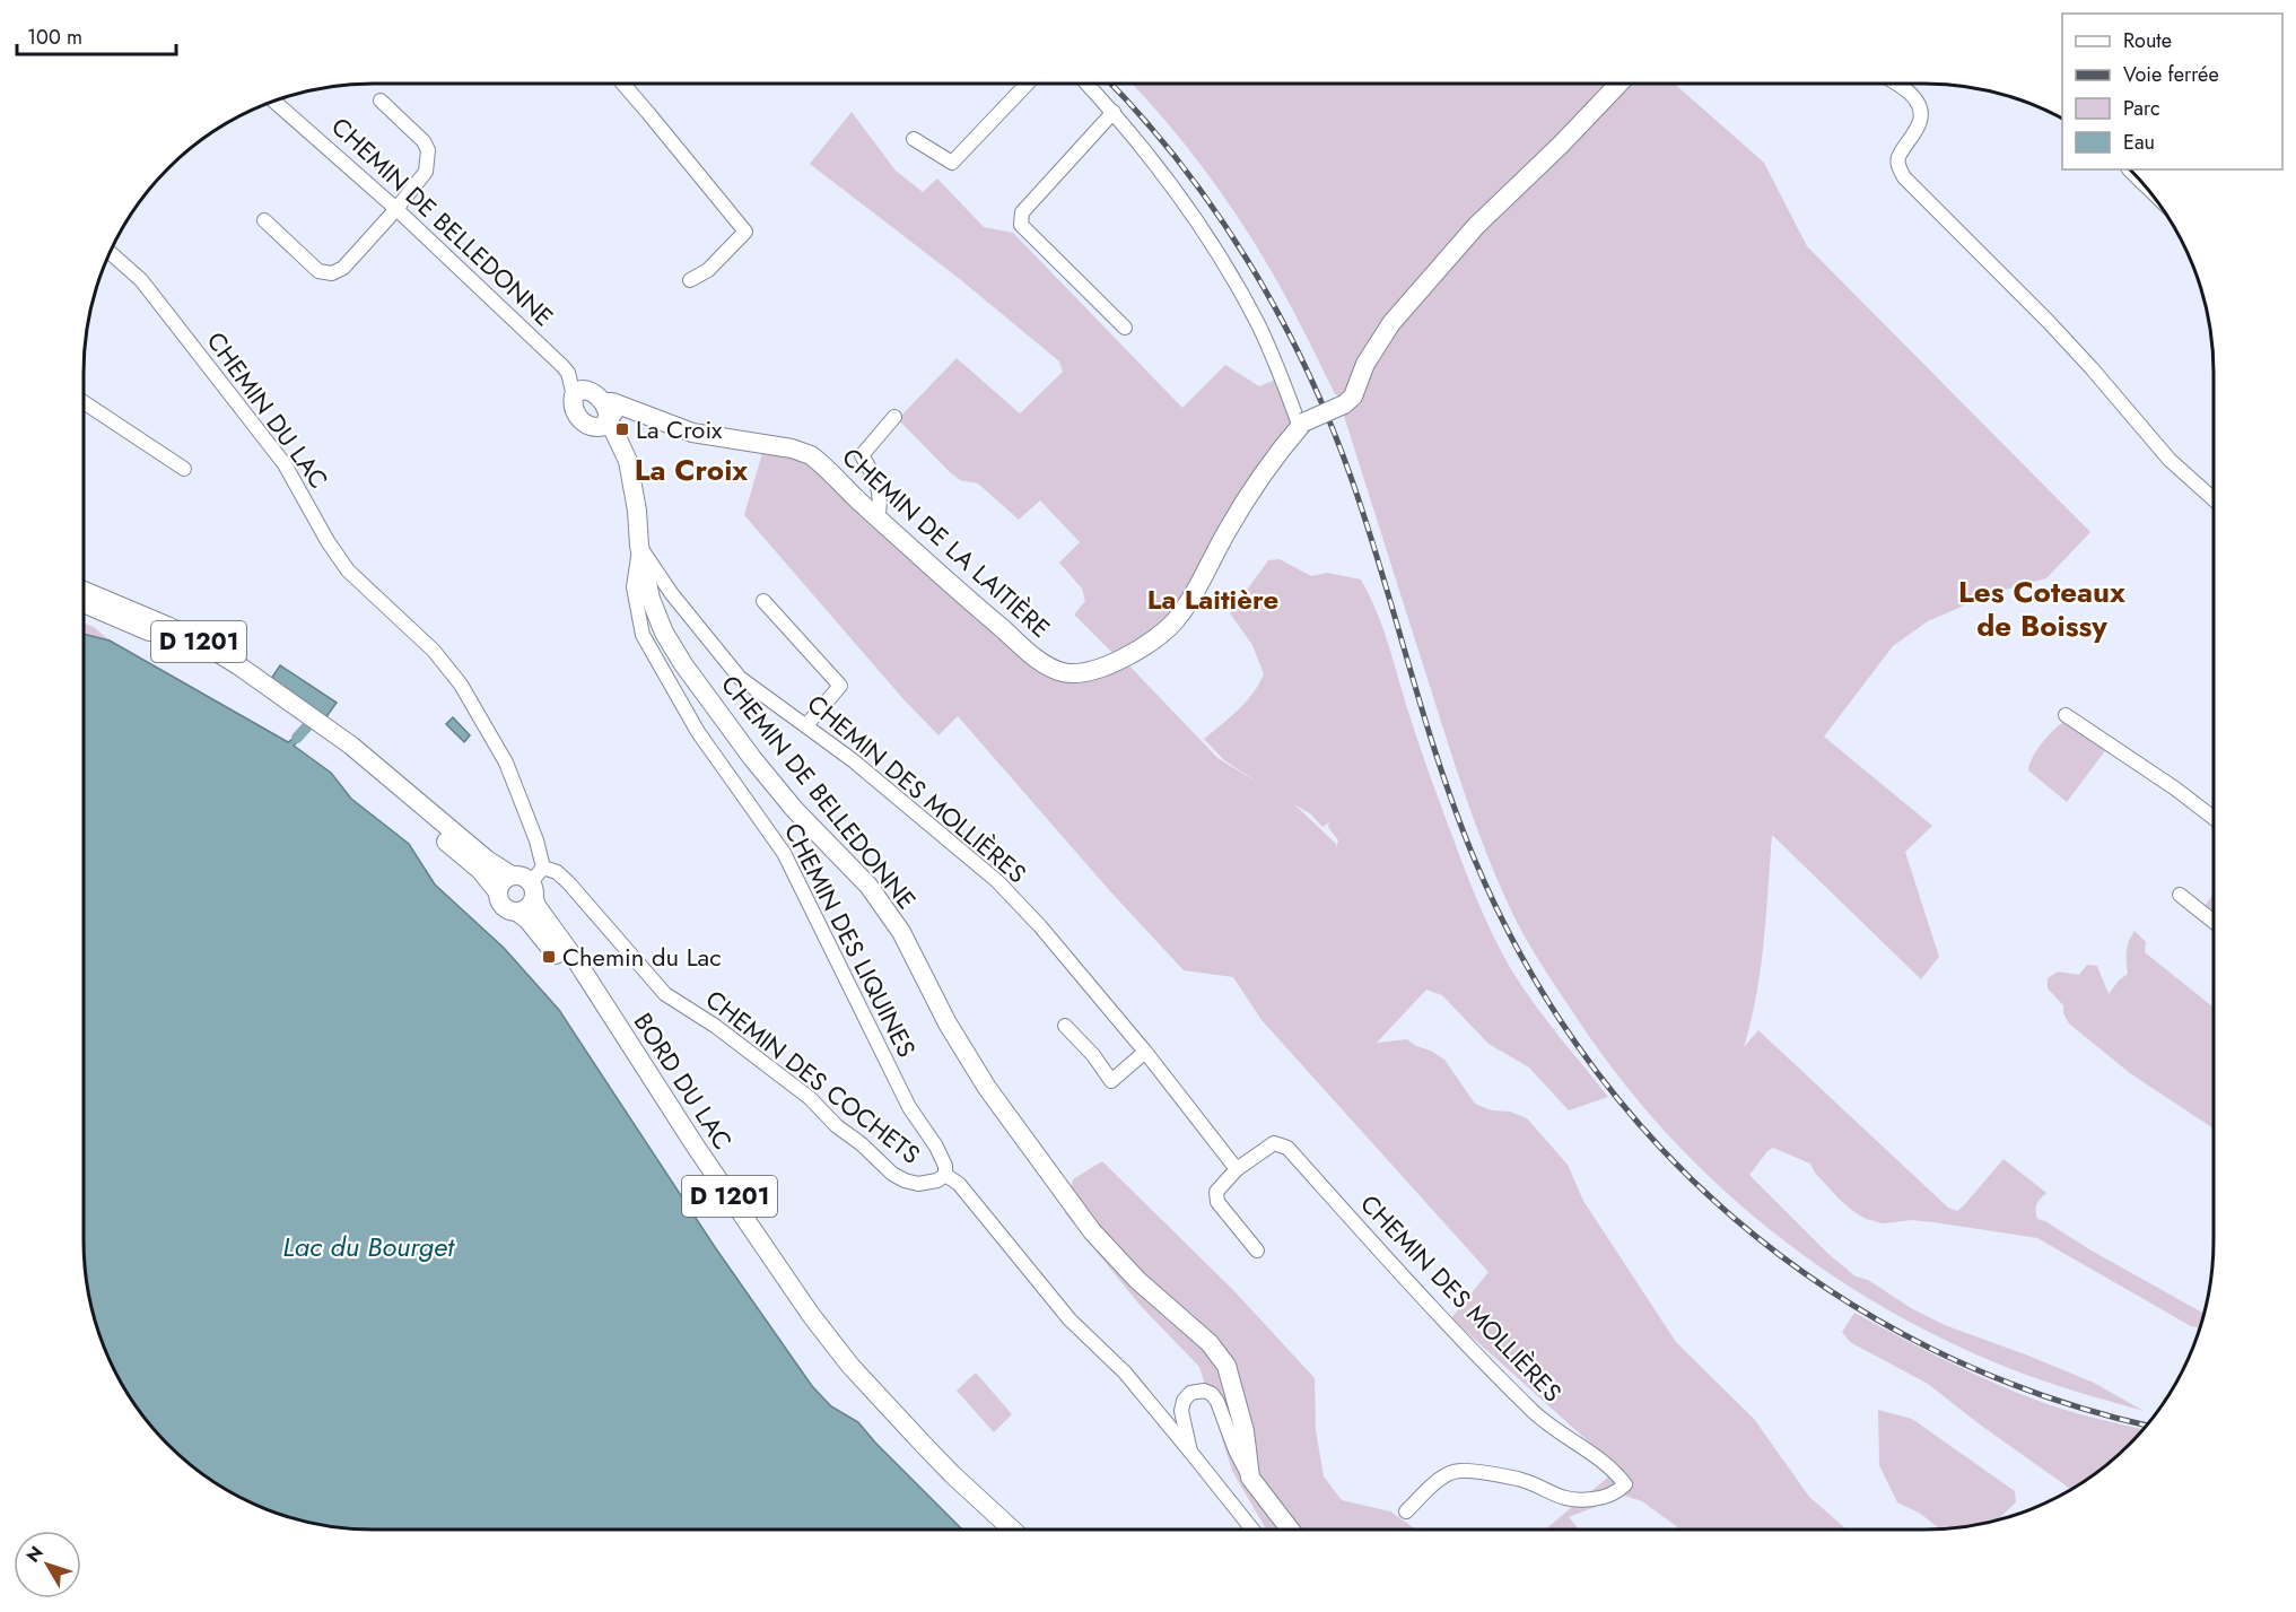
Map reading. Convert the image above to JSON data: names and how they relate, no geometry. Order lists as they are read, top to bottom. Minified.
{"streets":{"main road":["CHEMIN DE BELLEDONNE","CHEMIN DE LA LAITIÈRE","D 1201","BORD DU LAC"],"street":["CHEMIN DU LAC","CHEMIN DES MOLLIÈRES","CHEMIN DES LIQUINES","CHEMIN DES COCHETS"]},"crossings":[["CHEMIN DE BELLEDONNE","CHEMIN DE LA LAITIÈRE"],["CHEMIN DE BELLEDONNE","CHEMIN DES MOLLIÈRES"],["CHEMIN DE BELLEDONNE","CHEMIN DES LIQUINES"],["CHEMIN DE BELLEDONNE","CHEMIN DES COCHETS"],["CHEMIN DU LAC","D 1201"],["CHEMIN DU LAC","CHEMIN DES COCHETS"],["CHEMIN DU LAC","BORD DU LAC"],["D 1201","CHEMIN DES COCHETS"],["D 1201","BORD DU LAC"],["CHEMIN DES MOLLIÈRES","CHEMIN DES LIQUINES"],["CHEMIN DES LIQUINES","CHEMIN DES COCHETS"],["CHEMIN DES COCHETS","BORD DU LAC"]],"districts":["La Croix","Les Coteaux de Boissy","La Laitière"],"water":["Lac du Bourget"],"places":{"transit":["La Croix","Chemin du Lac"]},"legend":["Route","Voie ferrée","Parc","Eau"],"scale_bar":"100 m","north":"top left"}
